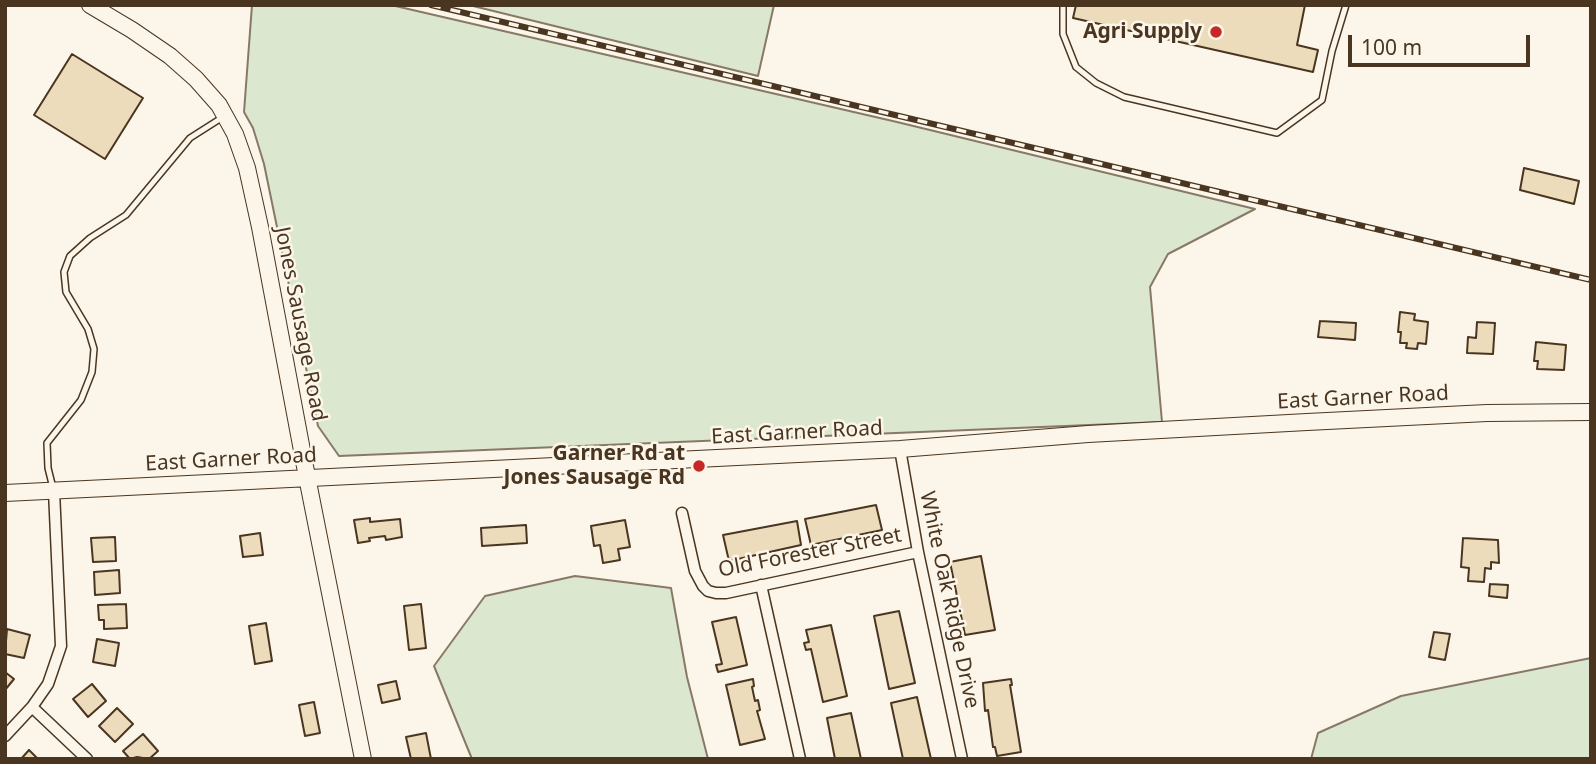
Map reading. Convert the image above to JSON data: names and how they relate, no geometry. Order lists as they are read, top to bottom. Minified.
{"streets":{"main road":["Jones Sausage Road","East Garner Road"],"street":["Old Forester Street","White Oak Ridge Drive"]},"crossings":[["Jones Sausage Road","East Garner Road"],["East Garner Road","White Oak Ridge Drive"],["Old Forester Street","White Oak Ridge Drive"]],"places":["Agri Supply","Garner Rd at Jones Sausage Rd"],"scale_bar":"100 m"}
